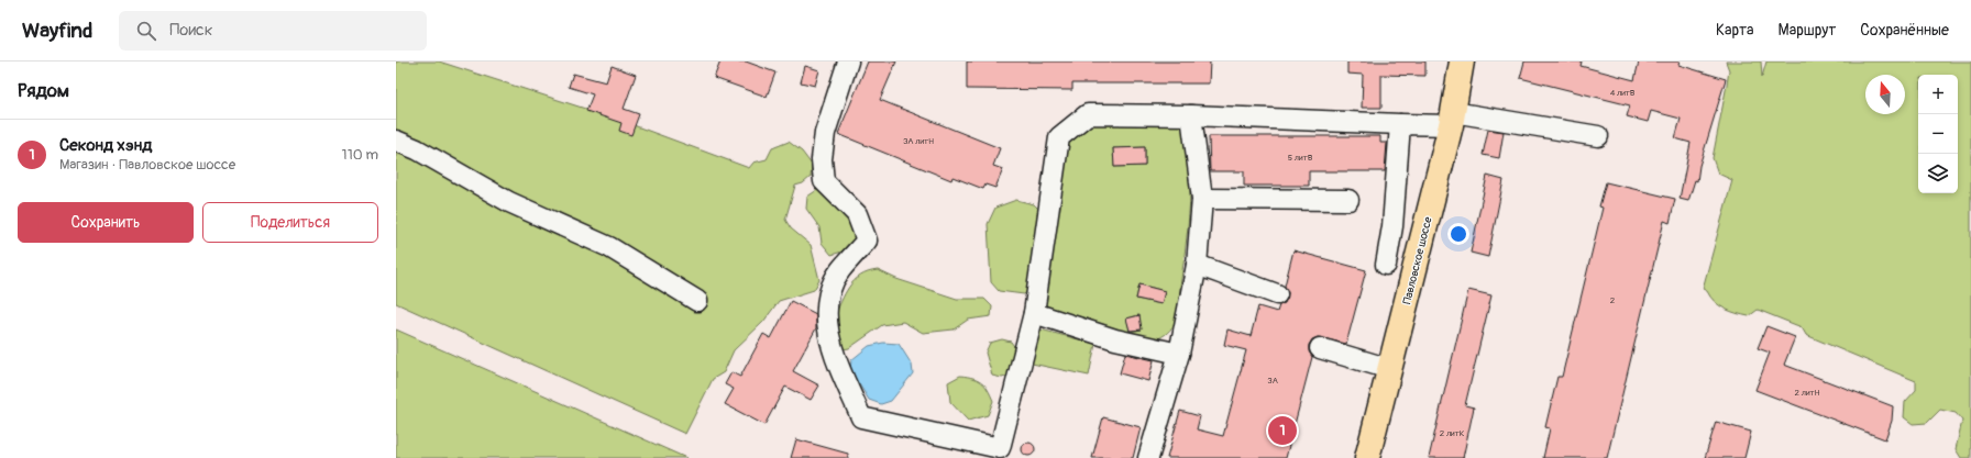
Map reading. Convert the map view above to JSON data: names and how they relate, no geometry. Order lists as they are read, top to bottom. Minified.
{"streets":{"main road":["Павловское шоссе"]},"house_numbers":["4 литВ","3А литН","5 литВ","2","3А","2 литН","2 литК"],"north":"top","page":{"header":"Wayfind","search":"Поиск","nav":["Карта","Маршрут","Сохранённые"],"heading":"Рядом","map_buttons":["+","−"],"list":[{"mark":"1","name":"Секонд хэнд","note":"Магазин · Павловское шоссе","value":"110 m"}],"buttons":["Сохранить","Поделиться"],"pins":"1"}}
